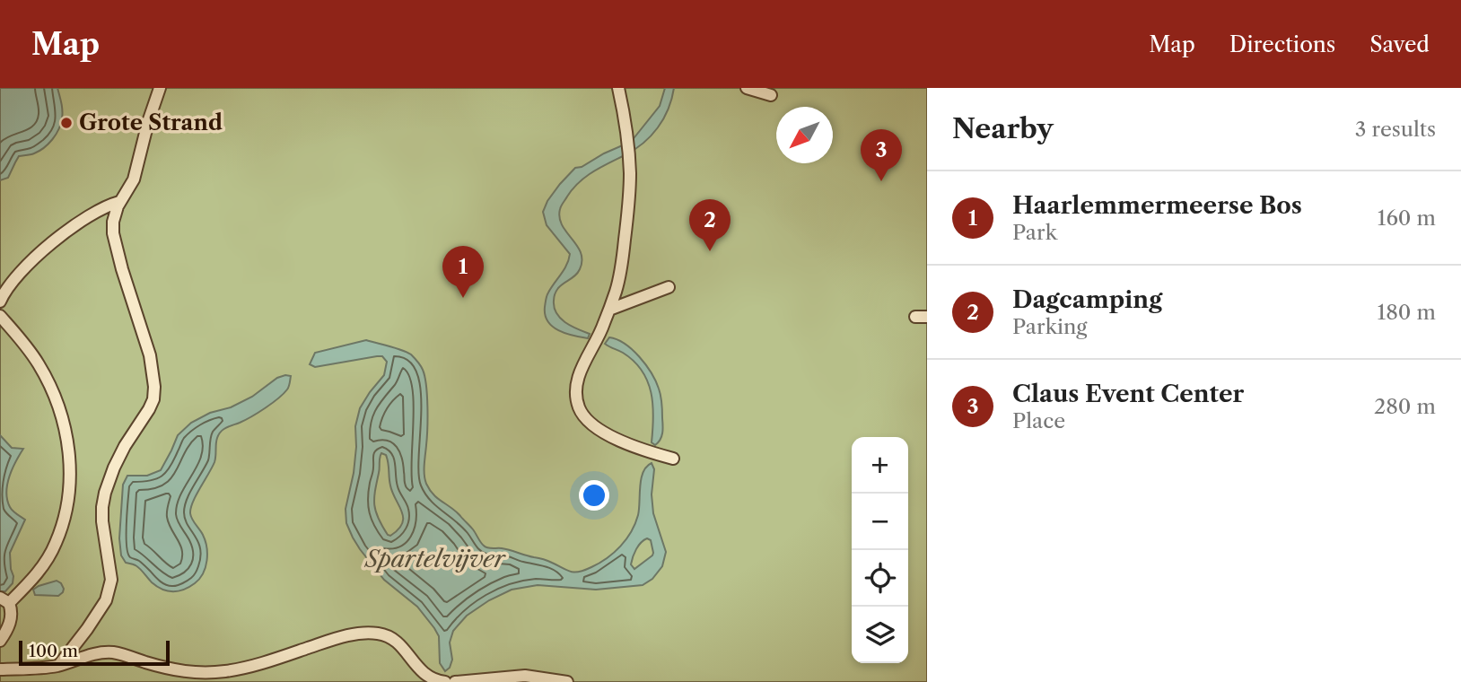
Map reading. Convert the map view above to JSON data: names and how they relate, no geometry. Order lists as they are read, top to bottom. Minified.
{"water":["Spartelvijver"],"places":["Grote Strand"],"scale_bar":"100 m","north":"bottom left","page":{"header":"Map","nav":["Map","Directions","Saved"],"heading":["Nearby","3 results"],"pins":["3","2","1"],"list":[{"mark":"1","name":"Haarlemmermeerse Bos","note":"Park","value":"160 m"},{"mark":"2","name":"Dagcamping","note":"Parking","value":"180 m"},{"mark":"3","name":"Claus Event Center","note":"Place","value":"280 m"}],"map_buttons":["+","−"],"scale":"100 m"}}
